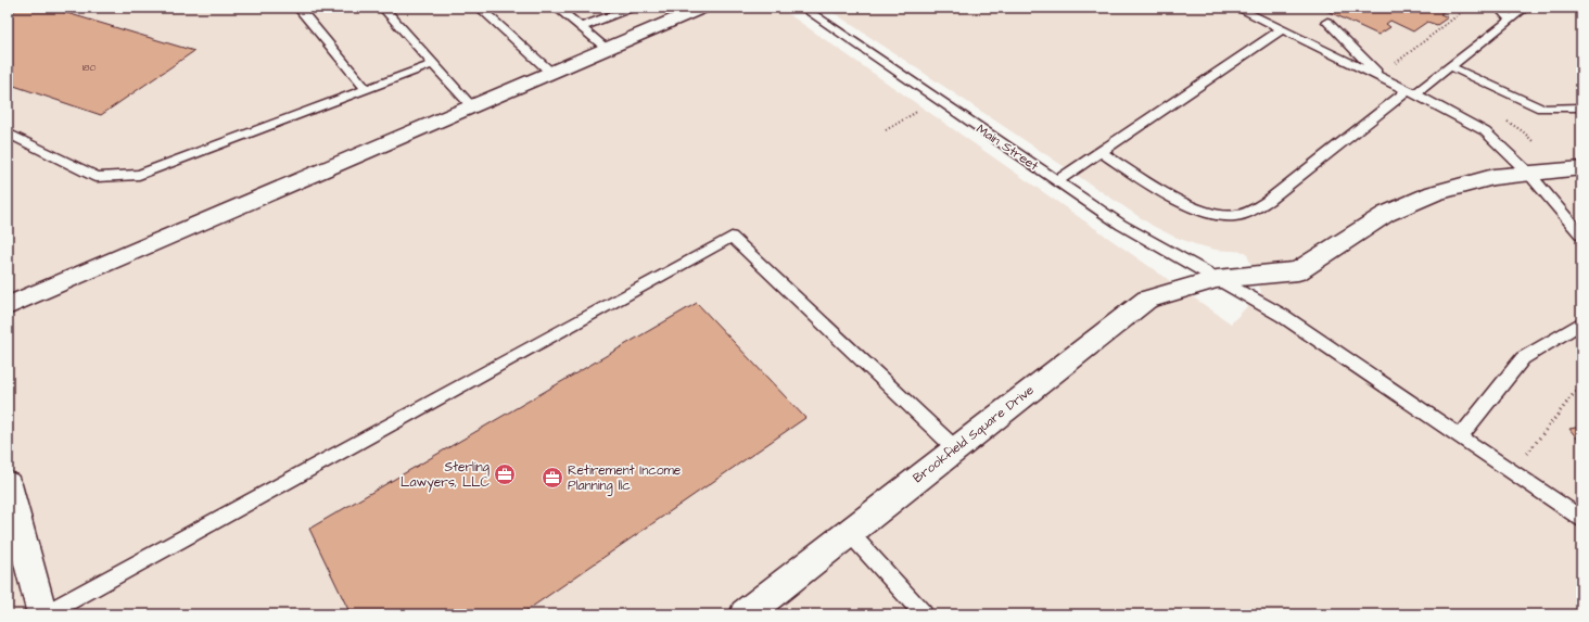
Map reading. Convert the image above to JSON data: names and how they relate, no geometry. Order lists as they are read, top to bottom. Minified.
{"streets":{"street":["Brookfield Square Drive"],"lane":["Main Street"]},"crossings":[["Main Street","Brookfield Square Drive"]],"places":{"office":["Sterling Lawyers, LLC","Retirement Income Planning llc"]},"house_numbers":["180"]}
